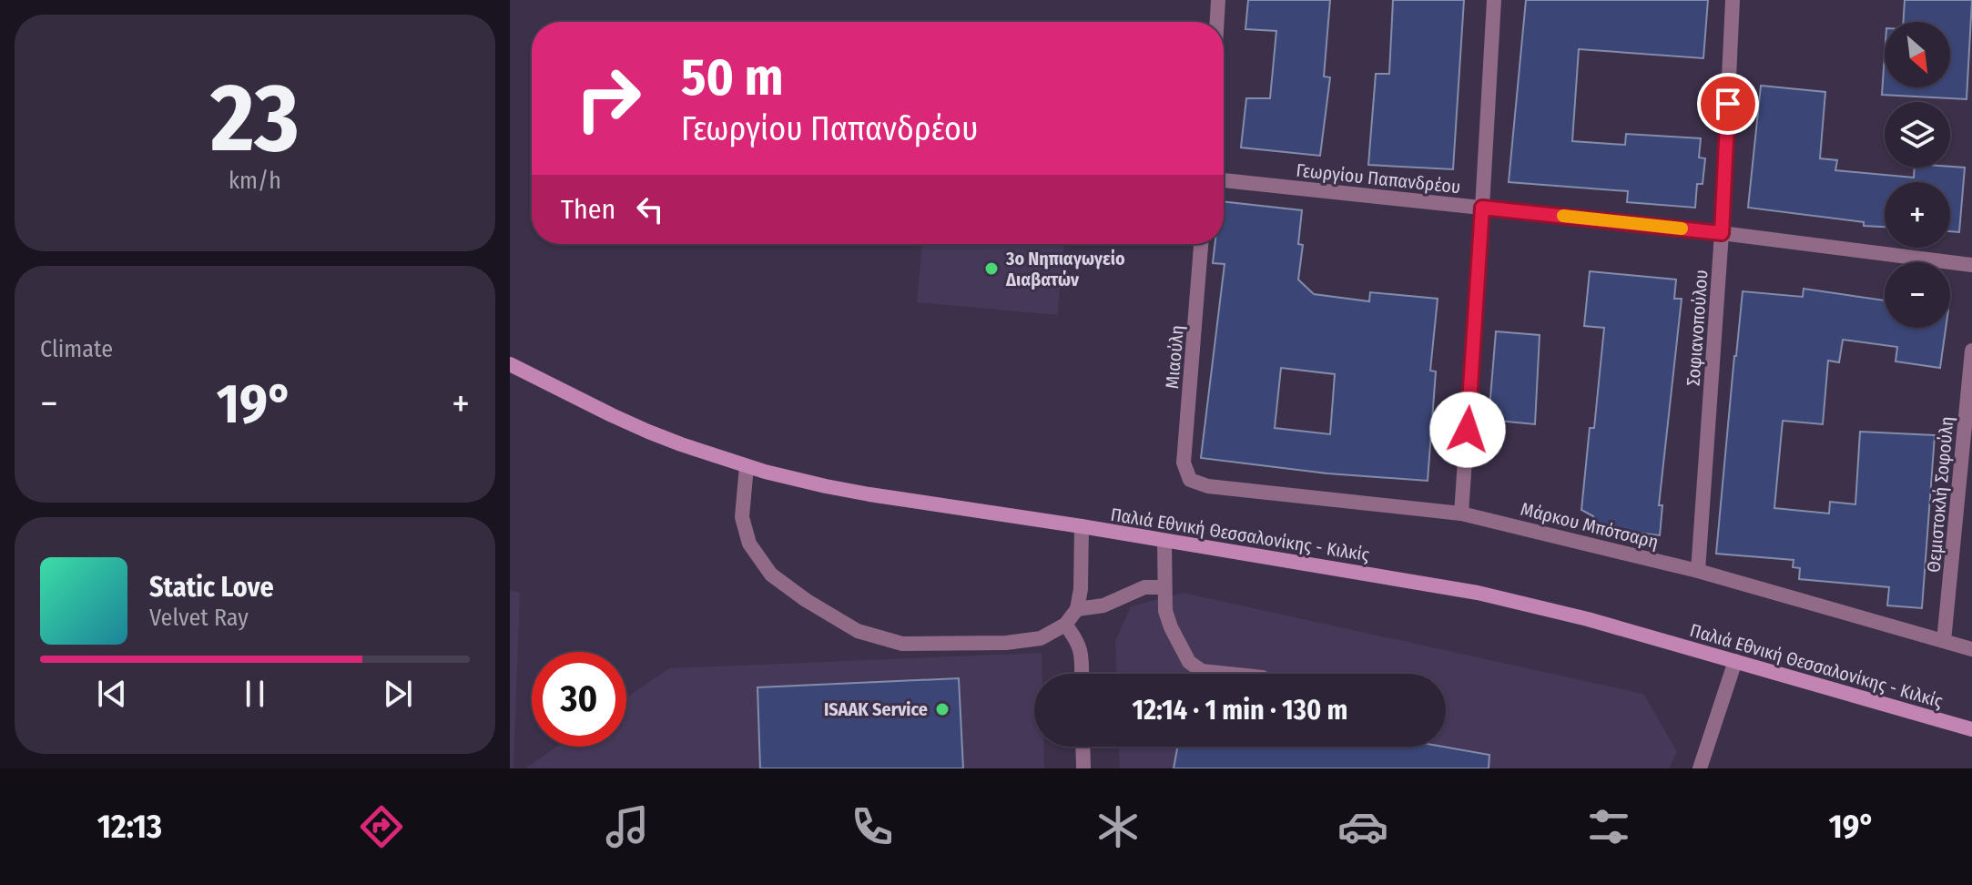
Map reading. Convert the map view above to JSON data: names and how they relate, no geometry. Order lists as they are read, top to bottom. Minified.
{"streets":{"main road":["Παλιά Εθνική Θεσσαλονίκης - Κιλκίς"],"street":["Γεωργίου Παπανδρέου","Σοφιανοπούλου","Μιαούλη","Θεμιστοκλή Σοφούλη","Μάρκου Μπότσαρη"]},"crossings":[["Γεωργίου Παπανδρέου","Σοφιανοπούλου"],["Σοφιανοπούλου","Μάρκου Μπότσαρη"],["Μιαούλη","Μάρκου Μπότσαρη"],["Θεμιστοκλή Σοφούλη","Μάρκου Μπότσαρη"]],"places":["3ο Νηπιαγωγείο Διαβατών","ISAAK Service"],"north":"bottom right","page":{"tile":[["23","km/h"],"Climate"],"map_buttons":["+","−"],"turn":["50 m","Γεωργίου Παπανδρέου"],"then":"Then","heat":["−","19°","+"],"song":["Static Love","Velvet Ray"],"limit":"30","trip":"12:14 · 1 min · 130 m","tabs":["12:13","19°"]}}
